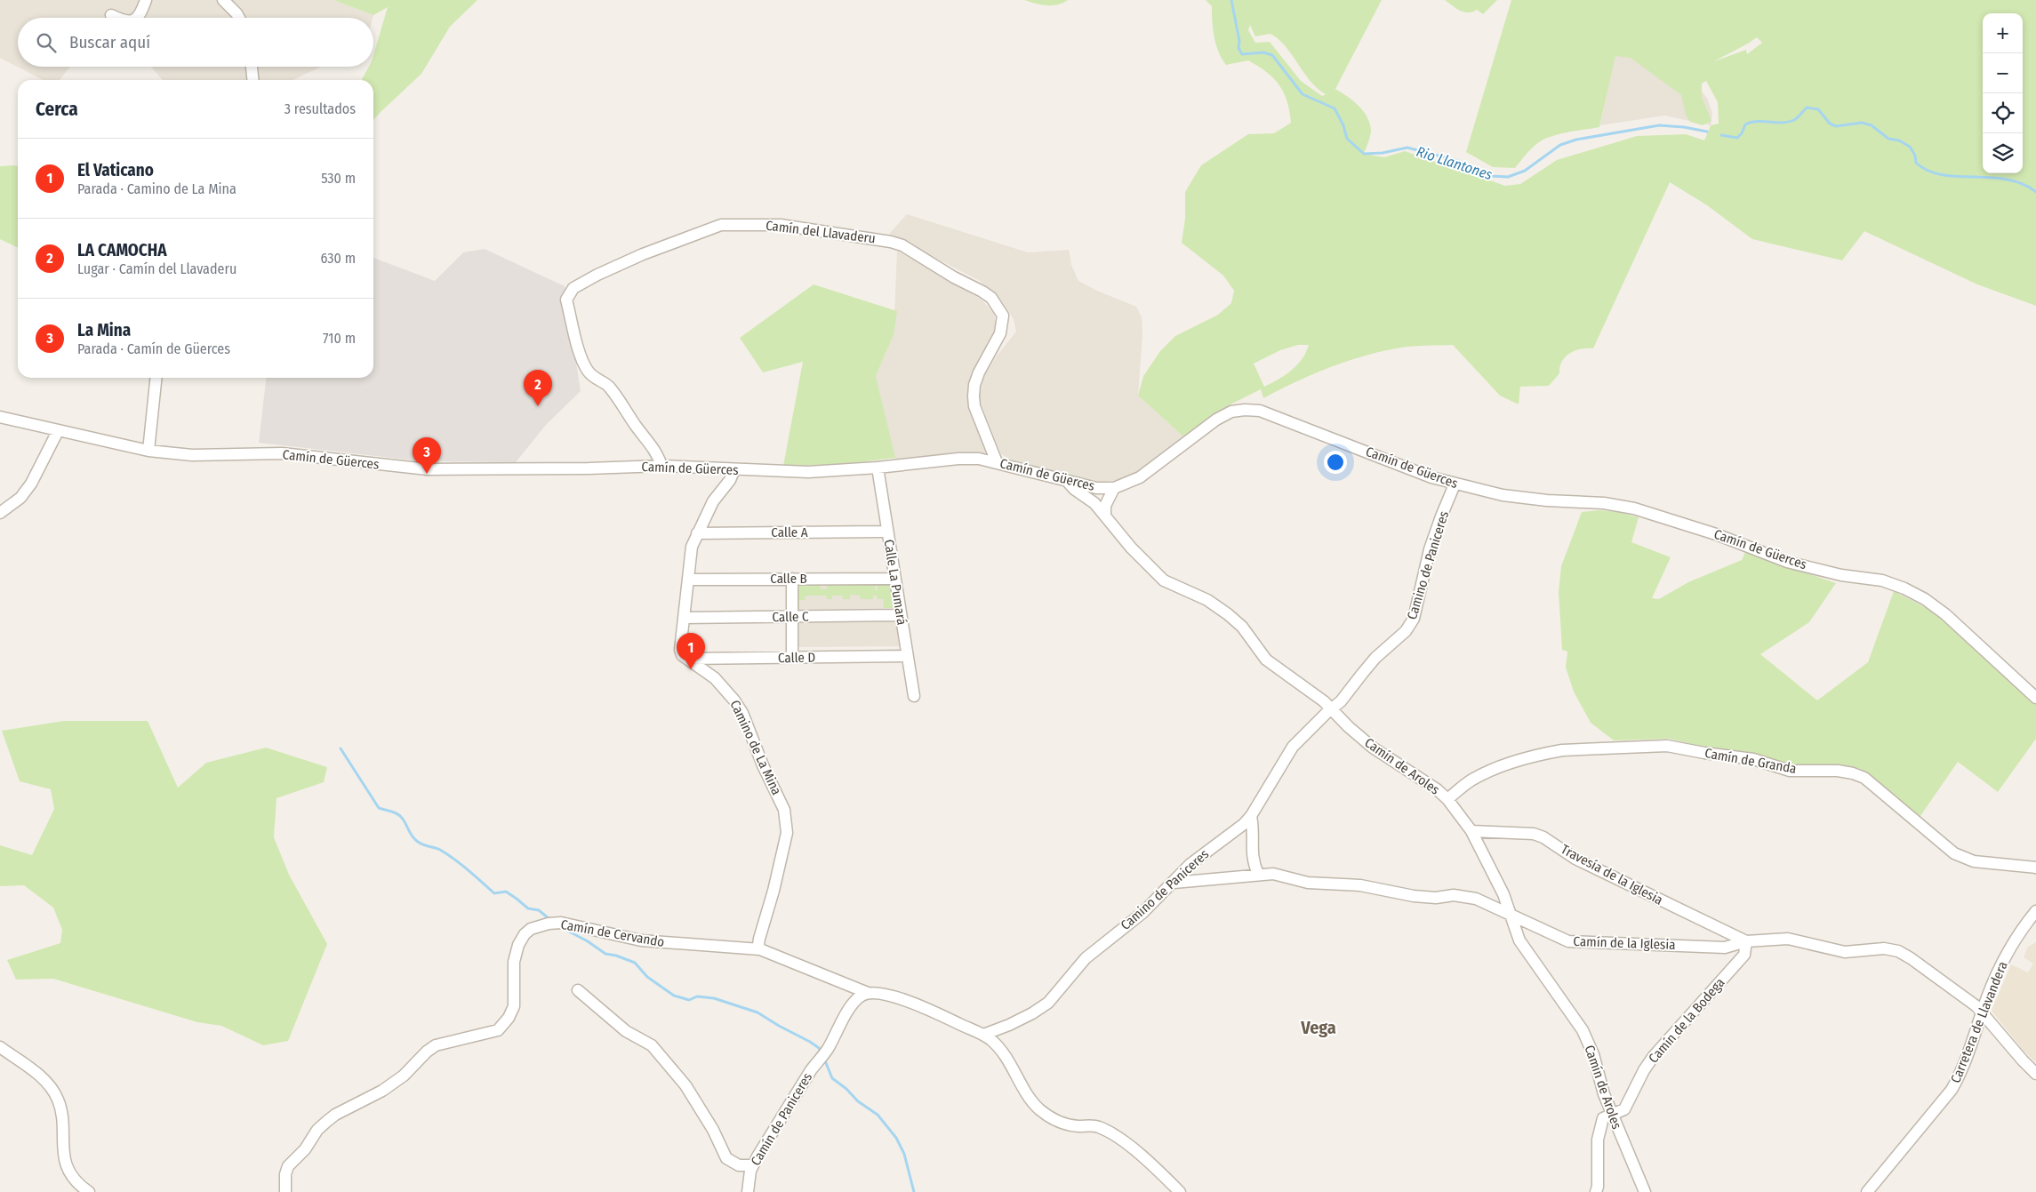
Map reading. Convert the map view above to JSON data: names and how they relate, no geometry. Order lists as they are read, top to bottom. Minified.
{"streets":{"street":["Camín del Llavaderu","Camín de Güerces","Calle A","Camino de Paniceres","Calle B","Calle La Pumará","Calle C","Calle D","Camino de La Mina","Camín de Granda","Camín de Aroles","Travesía de la Iglesia","Camín de Cervando","Camín de la Iglesia","Camín de la Bodega","Carretera de Llavandera","Camín de Paniceres"]},"crossings":[["Camín del Llavaderu","Camín de Güerces"],["Camín de Güerces","Camino de Paniceres"],["Camín de Güerces","Calle La Pumará"],["Camín de Güerces","Camín de Aroles"],["Camino de Paniceres","Camín de Aroles"],["Camino de Paniceres","Camín de la Iglesia"],["Calle La Pumará","Calle D"],["Calle D","Camino de La Mina"],["Camino de La Mina","Camín de Cervando"],["Camín de Granda","Camín de Aroles"],["Camín de Aroles","Travesía de la Iglesia"],["Camín de Aroles","Camín de la Iglesia"],["Camín de Aroles","Camín de la Bodega"],["Travesía de la Iglesia","Camín de la Iglesia"],["Travesía de la Iglesia","Camín de la Bodega"],["Camín de Cervando","Camín de Paniceres"],["Camín de la Iglesia","Camín de la Bodega"],["Camín de la Iglesia","Carretera de Llavandera"]],"districts":["Vega"],"water":["Rio Llantones"],"page":{"map_buttons":["+","−"],"search":"Buscar aquí","heading":["Cerca","3 resultados"],"list":[{"mark":"1","name":"El Vaticano","note":"Parada · Camino de La Mina","value":"530 m"},{"mark":"2","name":"LA CAMOCHA","note":"Lugar · Camín del Llavaderu","value":"630 m"},{"mark":"3","name":"La Mina","note":"Parada · Camín de Güerces","value":"710 m"}],"pins":["2","3","1"]}}
